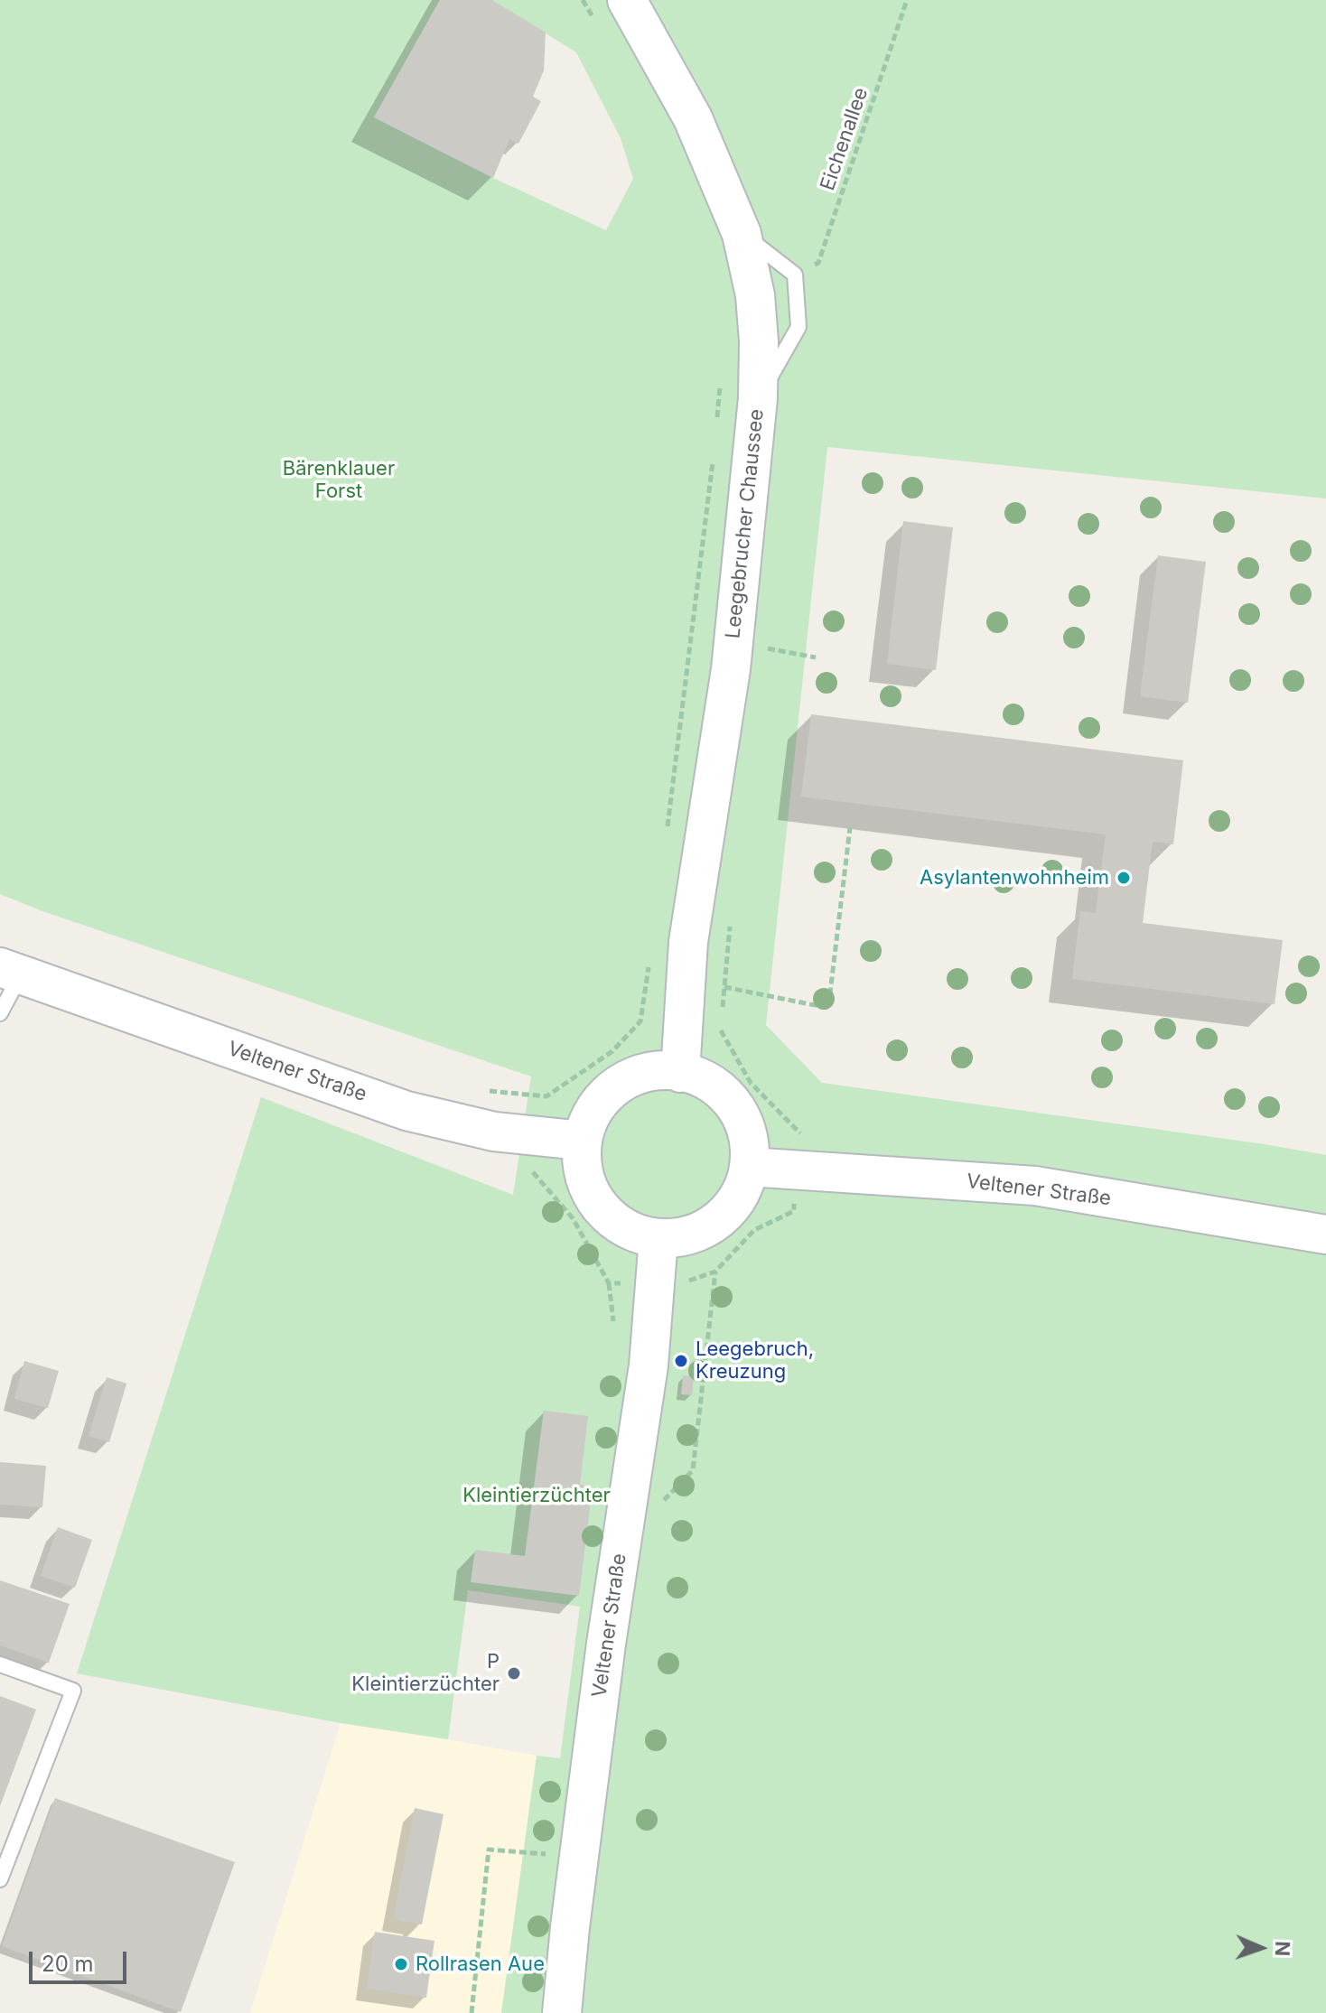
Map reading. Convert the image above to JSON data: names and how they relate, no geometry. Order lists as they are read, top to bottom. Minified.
{"streets":{"street":["Leegebrucher Chaussee","Veltener Straße"],"path":["Eichenallee"]},"crossings":[["Leegebrucher Chaussee","Veltener Straße"]],"parks":["Bärenklauer Forst","Kleintierzüchter"],"places":["Asylantenwohnheim","Leegebruch, Kreuzung","P Kleintierzüchter","Rollrasen Aue"],"scale_bar":"20 m","north":"right"}
